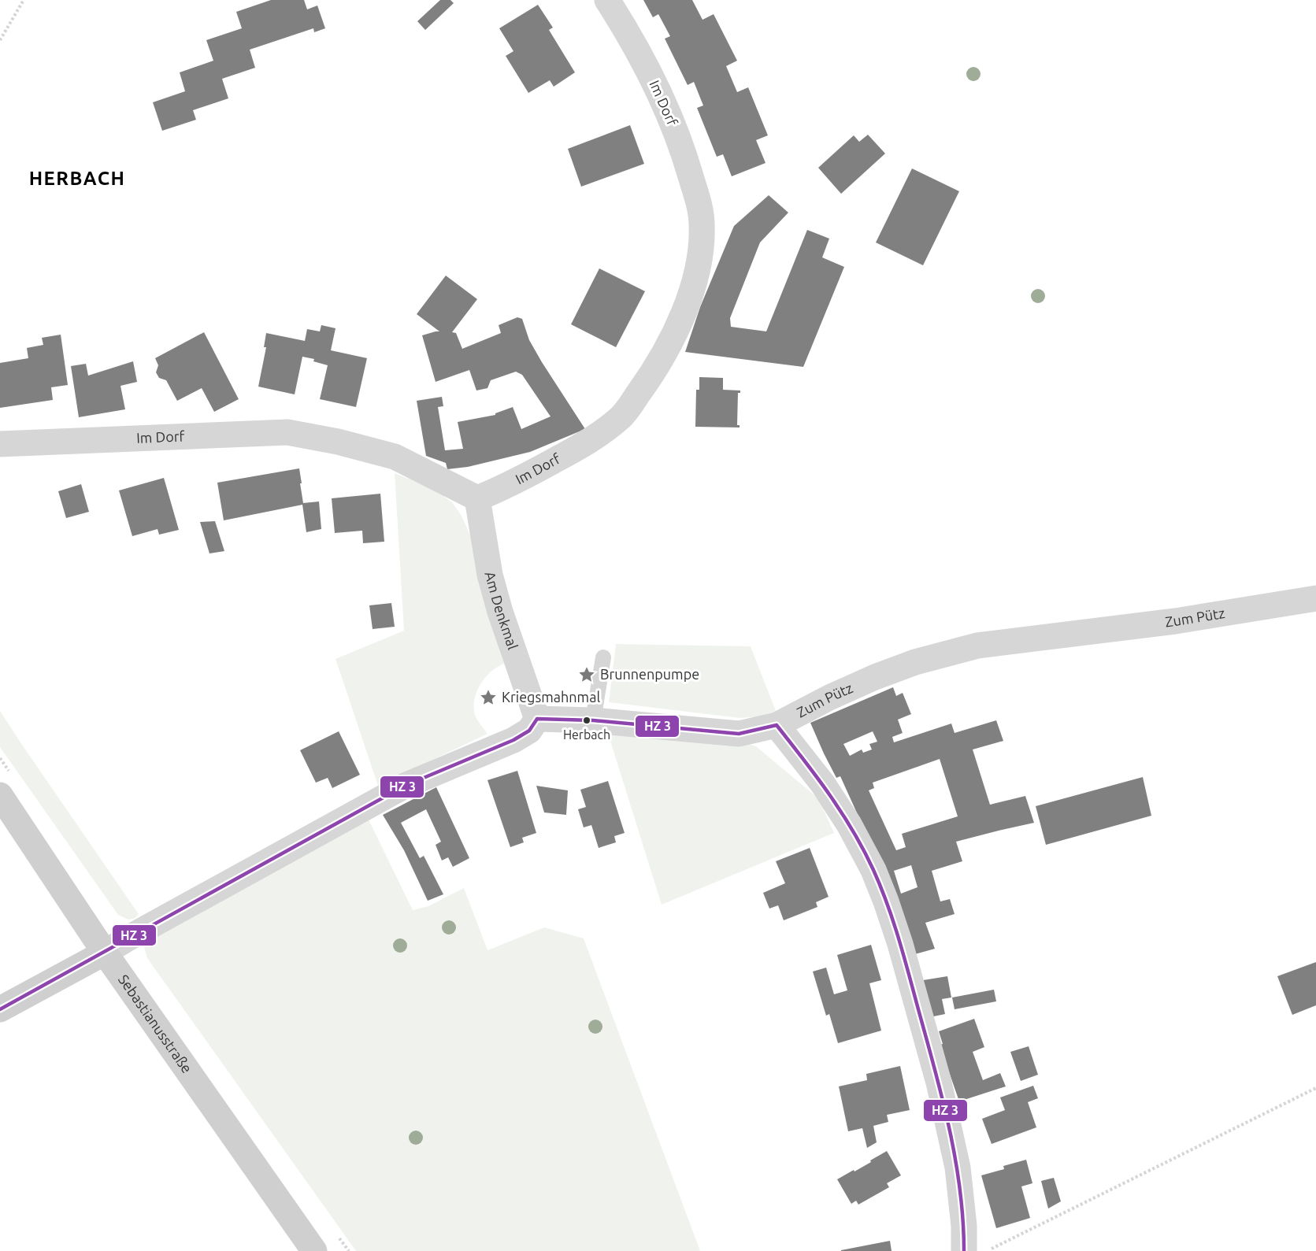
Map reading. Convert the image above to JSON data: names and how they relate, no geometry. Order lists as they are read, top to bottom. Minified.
{"streets":{"street":["Im Dorf","Am Denkmal","Zum Pütz","Sebastianusstraße"]},"crossings":[["Im Dorf","Am Denkmal"],["Am Denkmal","Zum Pütz"]],"districts":["HERBACH"],"places":{"place":["Brunnenpumpe","Kriegsmahnmal"],"other":["Herbach"]}}
